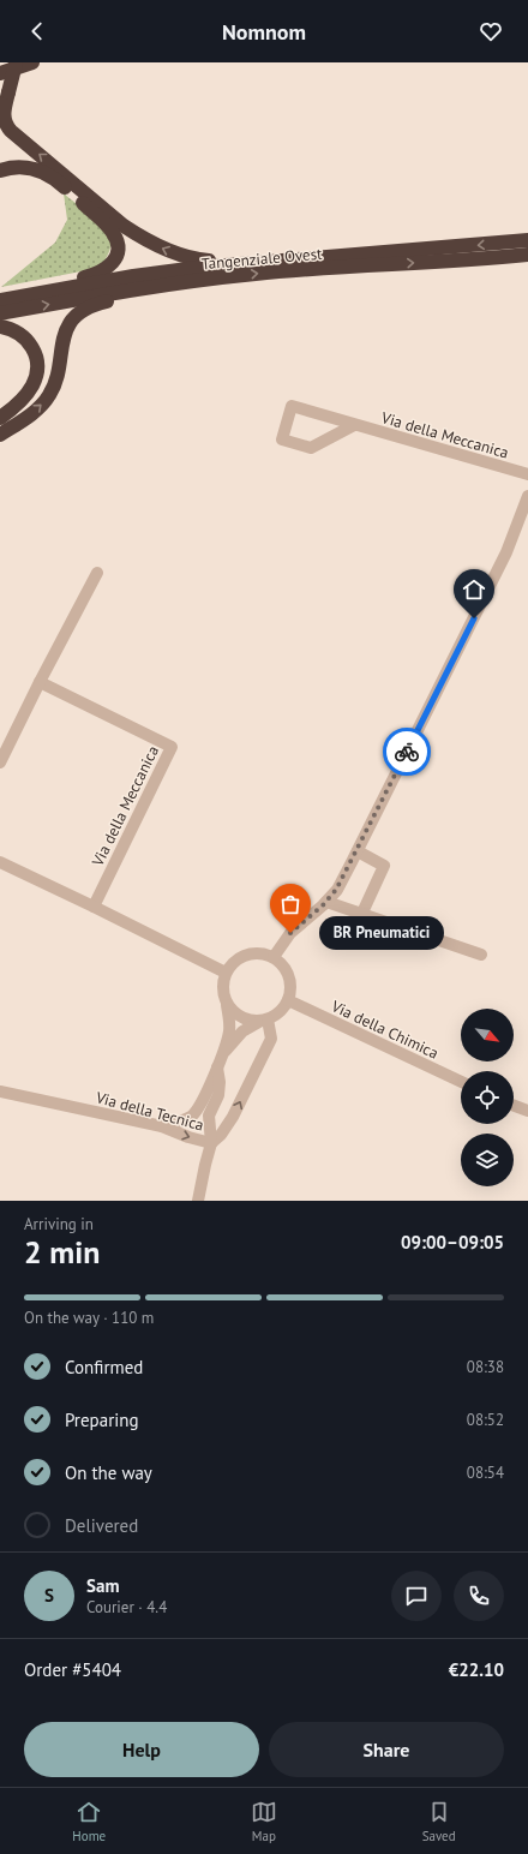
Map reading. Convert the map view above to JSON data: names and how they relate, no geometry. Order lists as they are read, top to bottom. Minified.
{"streets":{"highway":["Tangenziale Ovest"],"street":["Via della Meccanica","Via della Chimica","Via della Tecnica"]},"crossings":[["Via della Chimica","Via della Tecnica"]],"places":["BR Pneumatici"],"north":"bottom right","page":{"header":"Nomnom","bubble":"BR Pneumatici","heading":["2 min","Arriving in","09:00–09:05"],"panel":["Sam","Courier · 4.4","Order #5404","€22.10"],"bar":"On the way · 110 m","list":[["Confirmed","08:38"],["Preparing","08:52"],["On the way","08:54"],"Delivered"],"round":"S","buttons":["Help","Share"],"tabs":["Home","Map","Saved"]}}
